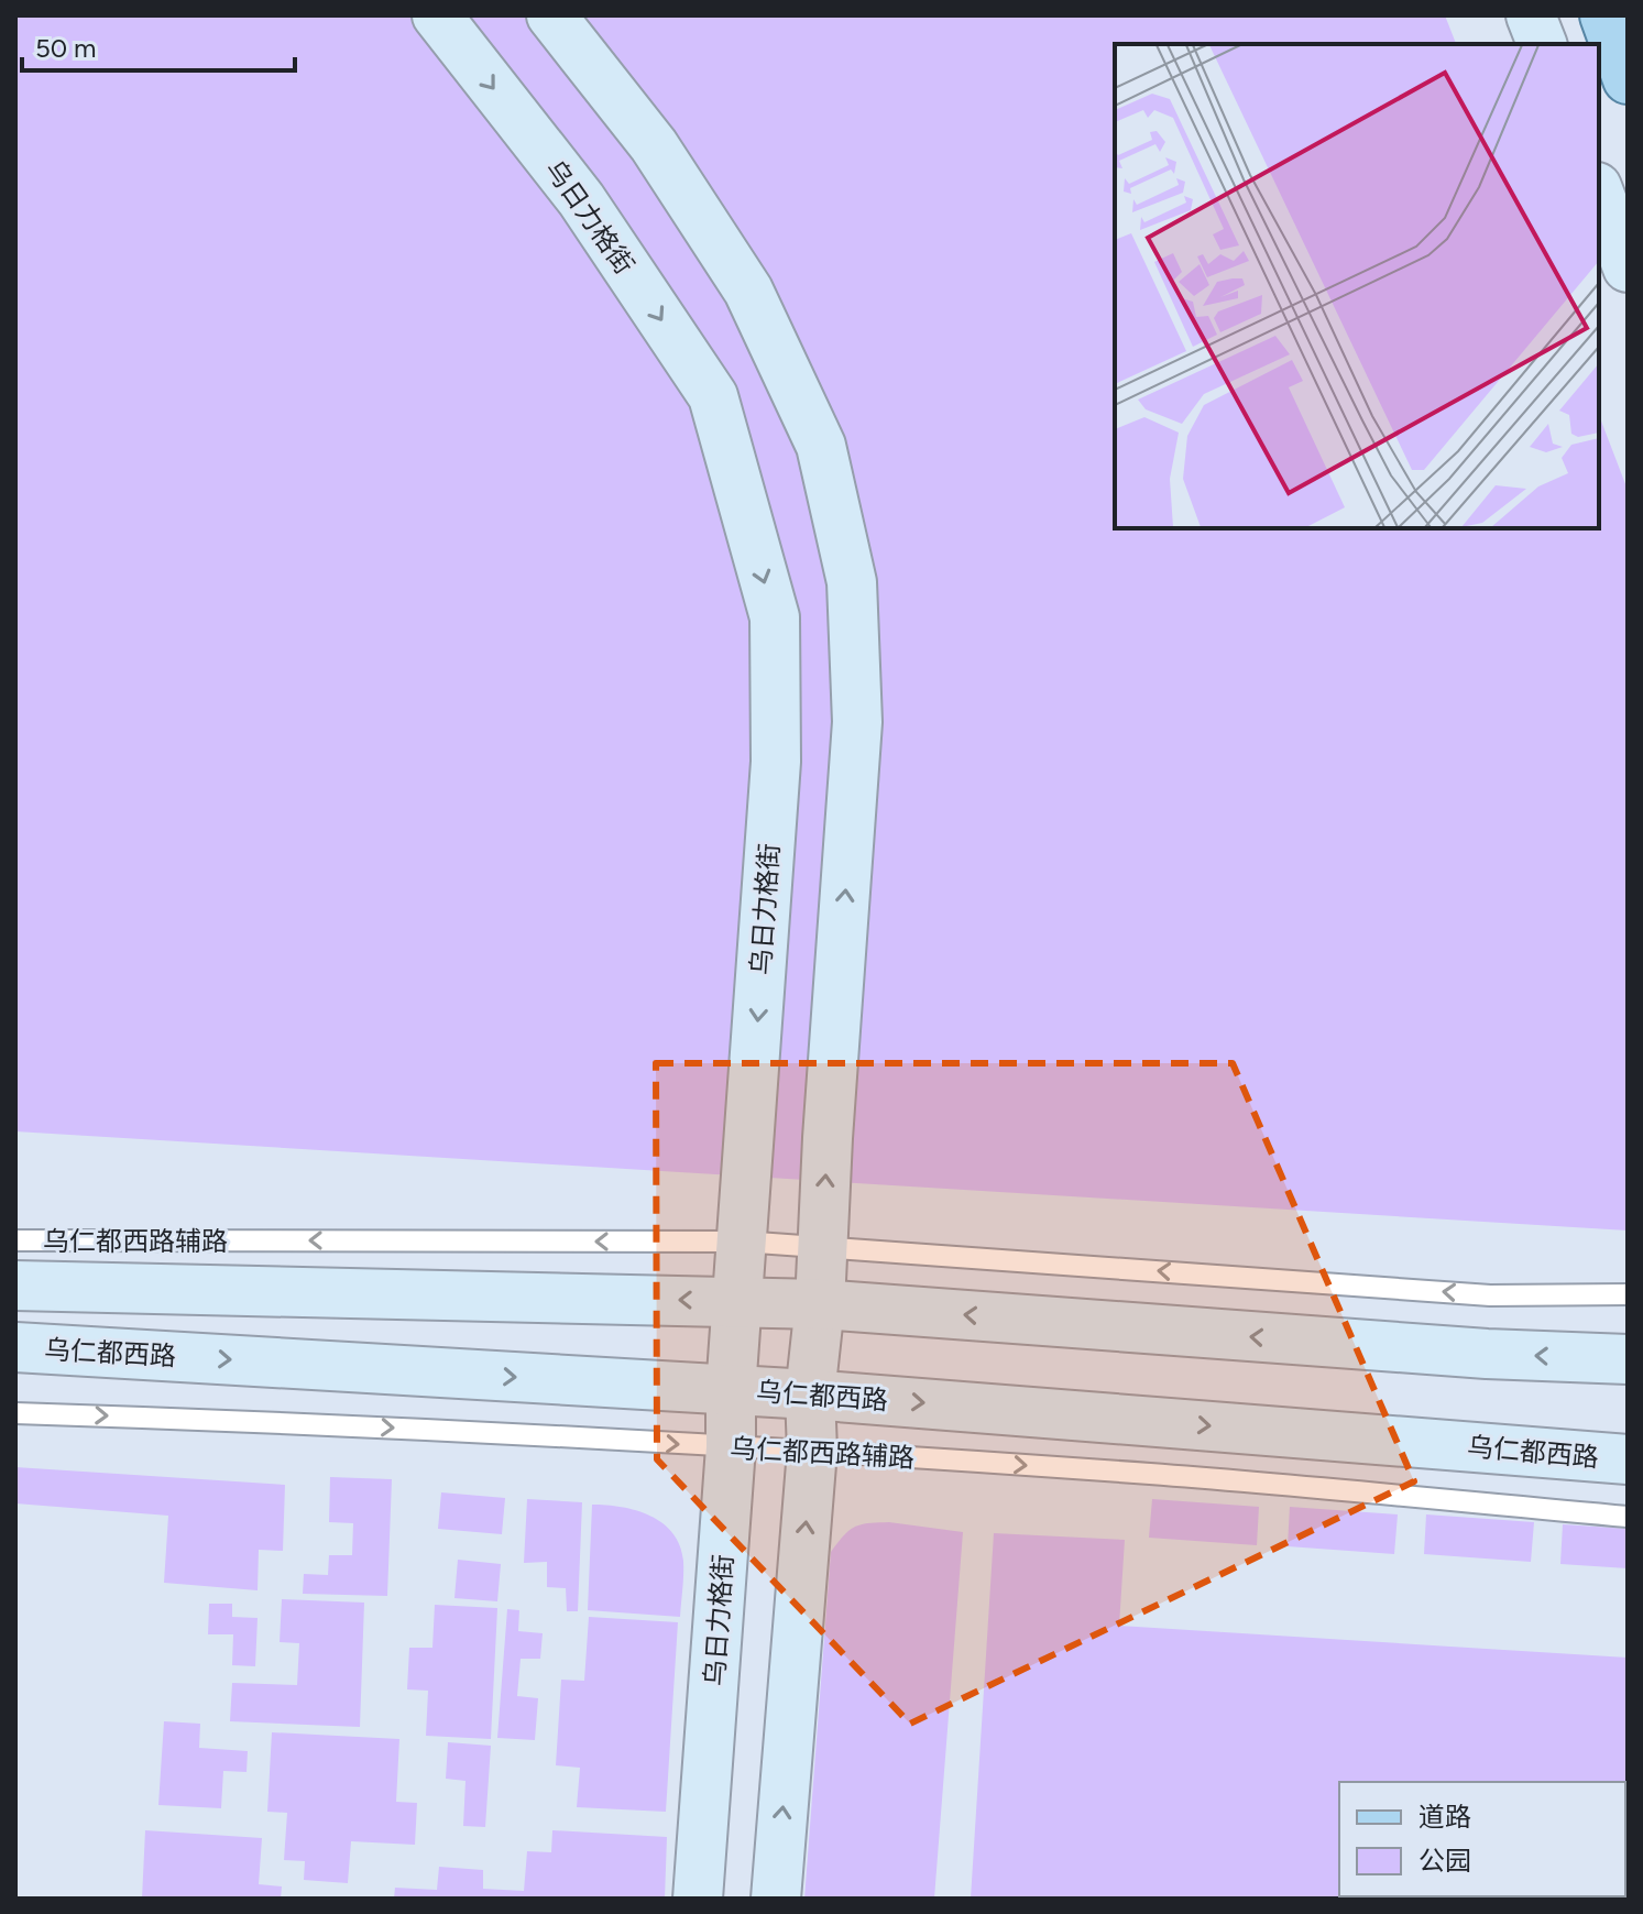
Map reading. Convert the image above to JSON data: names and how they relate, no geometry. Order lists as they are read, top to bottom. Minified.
{"streets":{"street":["乌日力格街","乌仁都西路"],"lane":["乌仁都西路辅路"]},"crossings":[["乌日力格街","乌仁都西路辅路"],["乌日力格街","乌仁都西路"]],"legend":["道路","公园"],"scale_bar":"50 m"}
